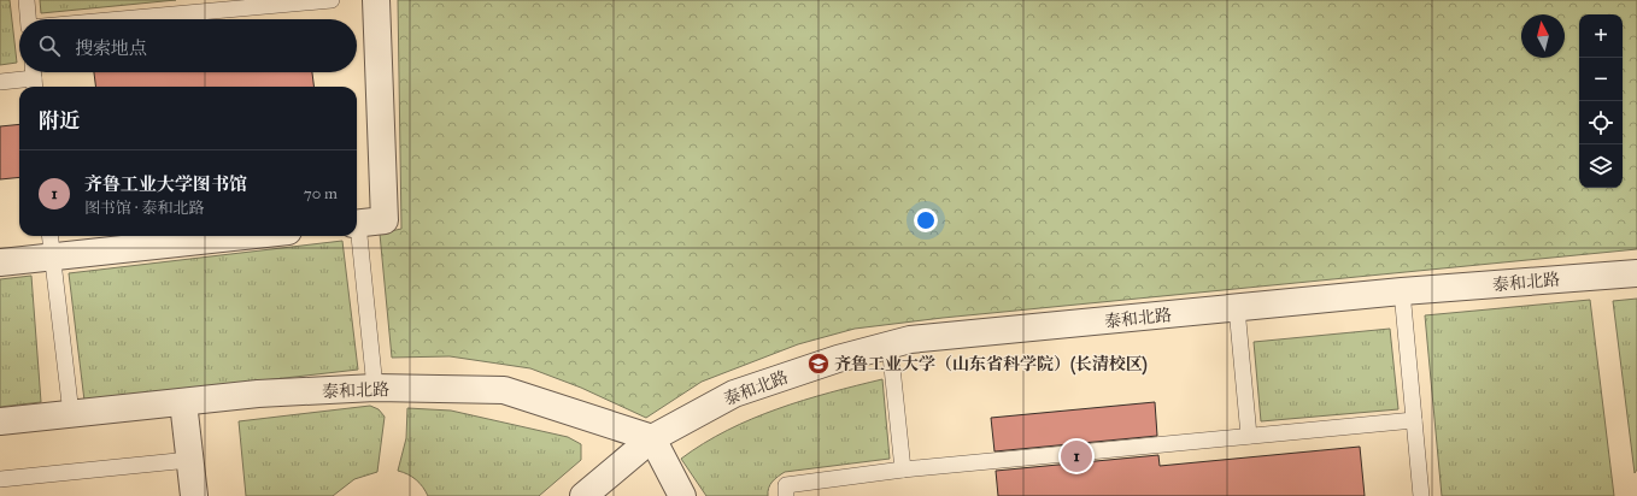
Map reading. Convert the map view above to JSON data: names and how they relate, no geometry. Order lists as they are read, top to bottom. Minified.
{"streets":{"street":["泰和北路"]},"places":{"school or university":["齐鲁工业大学（山东省科学院）(长清校区)"]},"north":"top","page":{"map_buttons":["+","−"],"search":"搜索地点","heading":"附近","list":[{"mark":"1","name":"齐鲁工业大学图书馆","note":"图书馆 · 泰和北路","value":"70 m"}],"pins":"1"}}
